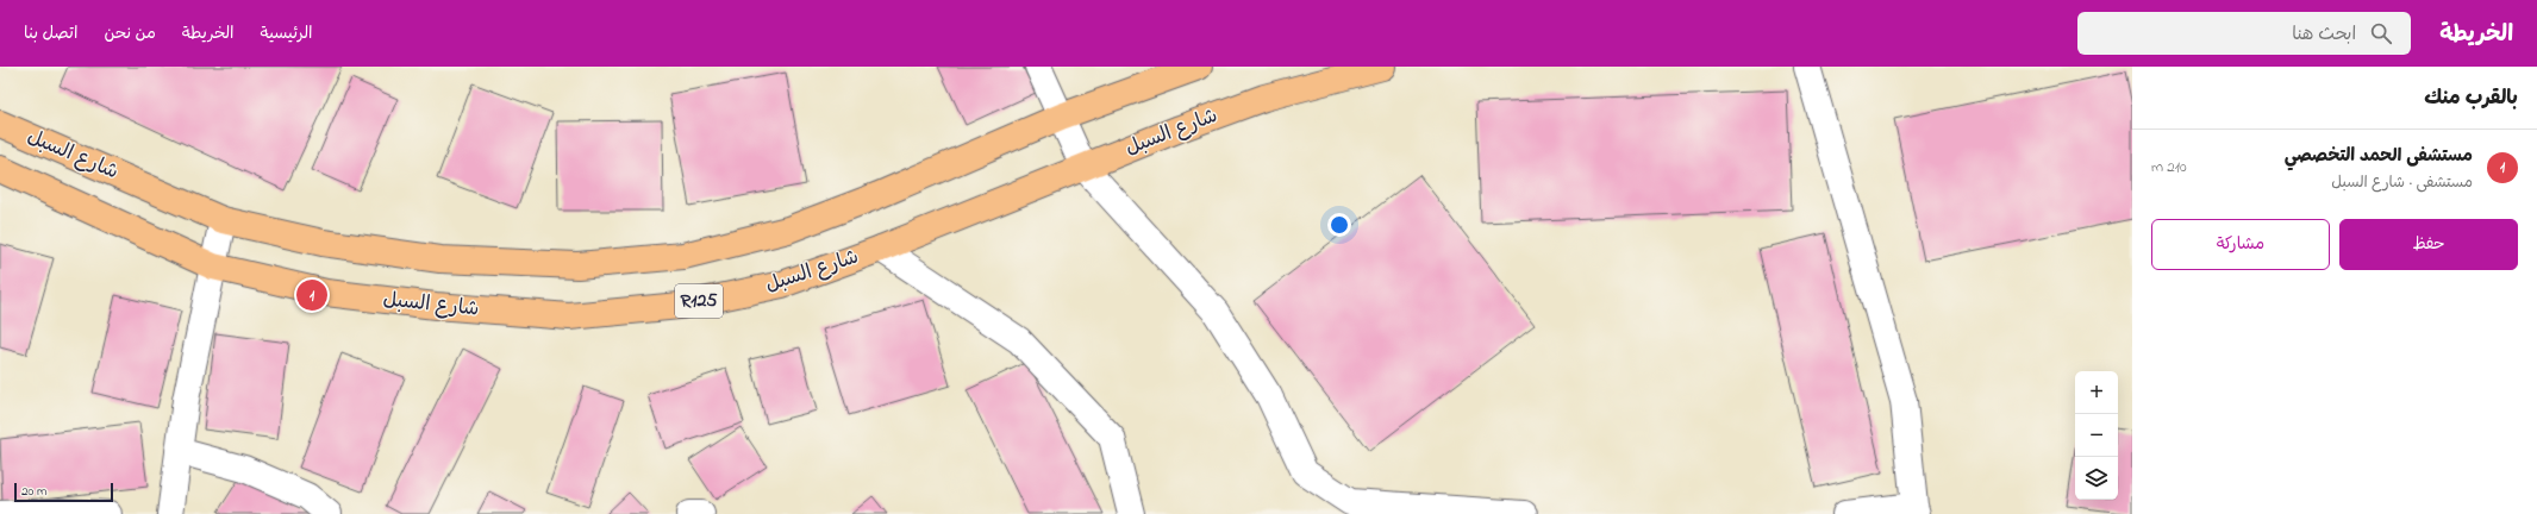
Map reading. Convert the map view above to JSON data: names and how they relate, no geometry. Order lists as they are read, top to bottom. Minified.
{"streets":{"main road":["شارع السبل","R125"]},"scale_bar":"20 m","page":{"header":"الخريطة","search":"ابحث هنا","nav":["الرئيسية","الخريطة","من نحن","اتصل بنا"],"heading":"بالقرب منك","list":[{"mark":"1","name":"مستشفى الحمد التخصصي","note":"مستشفى · شارع السبل","value":"210 m"}],"buttons":["حفظ","مشاركة"],"pins":"1","map_buttons":["+","−"],"scale":"20 m"}}
